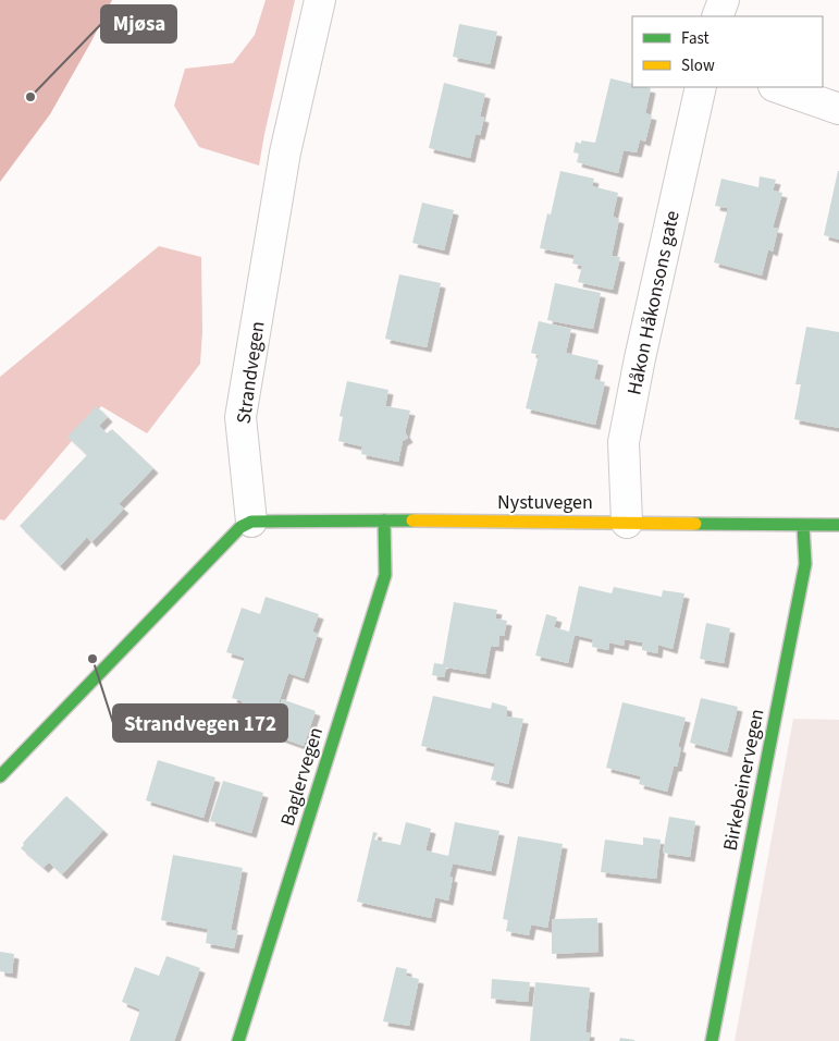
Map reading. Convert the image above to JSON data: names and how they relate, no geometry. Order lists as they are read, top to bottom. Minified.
{"streets":{"street":["Håkon Håkonsons gate","Strandvegen","Nystuvegen","Baglervegen","Birkebeinervegen"]},"crossings":[["Håkon Håkonsons gate","Nystuvegen"],["Strandvegen","Nystuvegen"],["Nystuvegen","Baglervegen"],["Nystuvegen","Birkebeinervegen"]],"places":["Mjøsa","Strandvegen 172"],"legend":["Fast","Slow"]}
